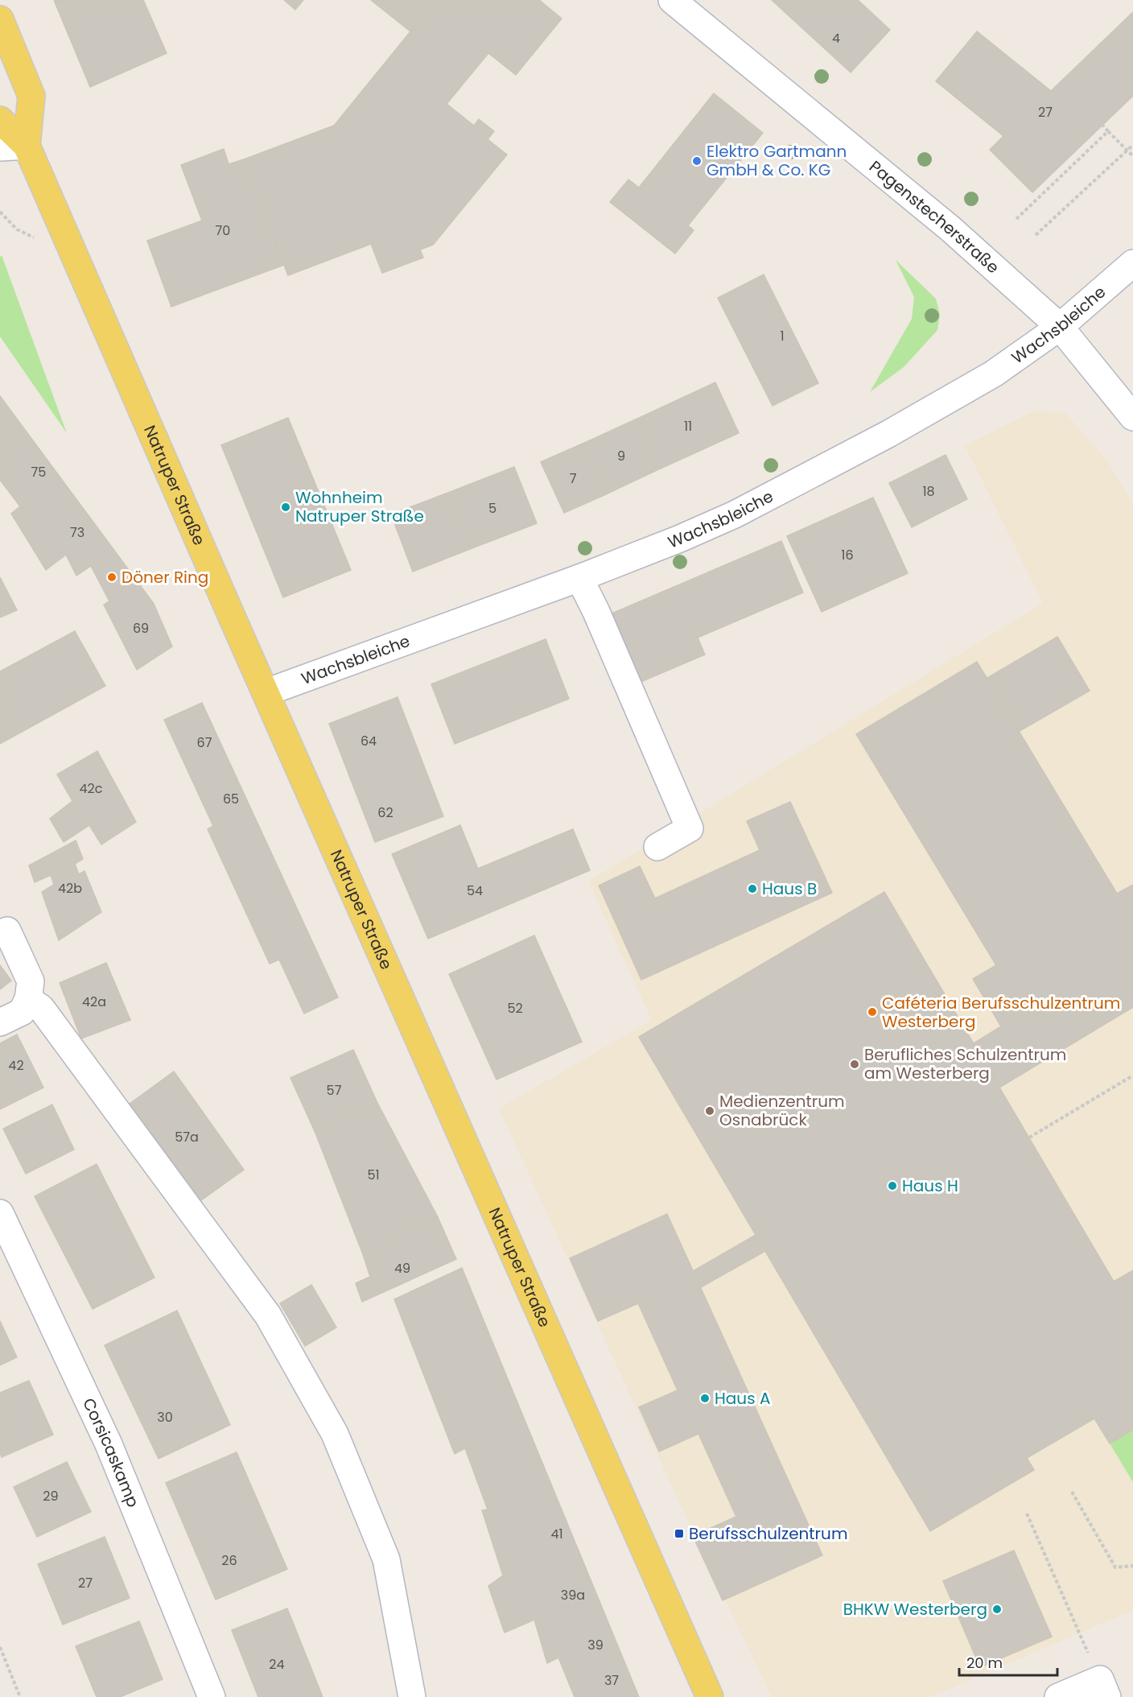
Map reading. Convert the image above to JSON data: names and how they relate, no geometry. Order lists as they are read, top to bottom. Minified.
{"streets":{"main road":["Natruper Straße"],"street":["Pagenstecherstraße","Wachsbleiche","Corsicaskamp"]},"crossings":[["Pagenstecherstraße","Wachsbleiche"],["Wachsbleiche","Natruper Straße"]],"places":{"other":["Elektro Gartmann GmbH & Co. KG","Wohnheim Natruper Straße","Döner Ring","Haus B","Caféteria Berufsschulzentrum Westerberg","Berufliches Schulzentrum am Westerberg","Medienzentrum Osnabrück","Haus H","Haus A","BHKW Westerberg"],"transit":["Berufsschulzentrum"]},"house_numbers":["4","27","70","1","11","9","75","7","18","5","73","16","69","64","67","42c","65","62","42b","54","42a","52","42","57","57a","51","49","30","29","41","26","27","39a","39","24","37"],"scale_bar":"20 m"}
